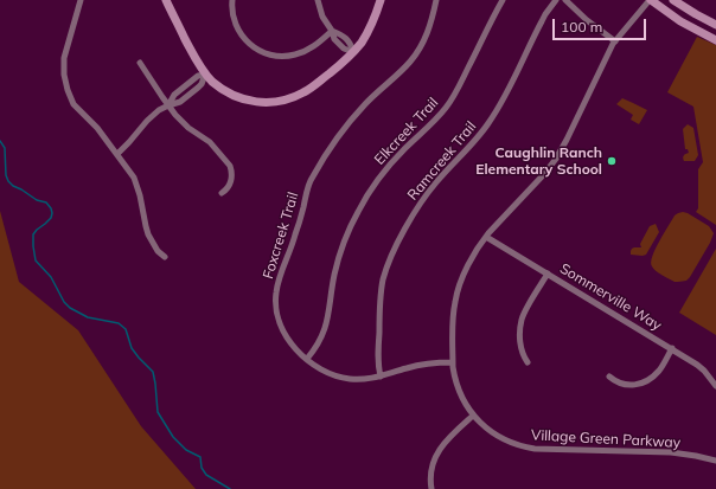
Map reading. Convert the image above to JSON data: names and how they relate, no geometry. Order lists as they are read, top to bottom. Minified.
{"streets":{"street":["Elkcreek Trail","Ramcreek Trail","Foxcreek Trail","Sommerville Way","Village Green Parkway"]},"crossings":[["Elkcreek Trail","Foxcreek Trail"],["Ramcreek Trail","Foxcreek Trail"],["Foxcreek Trail","Village Green Parkway"],["Sommerville Way","Village Green Parkway"]],"places":["Caughlin Ranch Elementary School"],"scale_bar":"100 m"}
